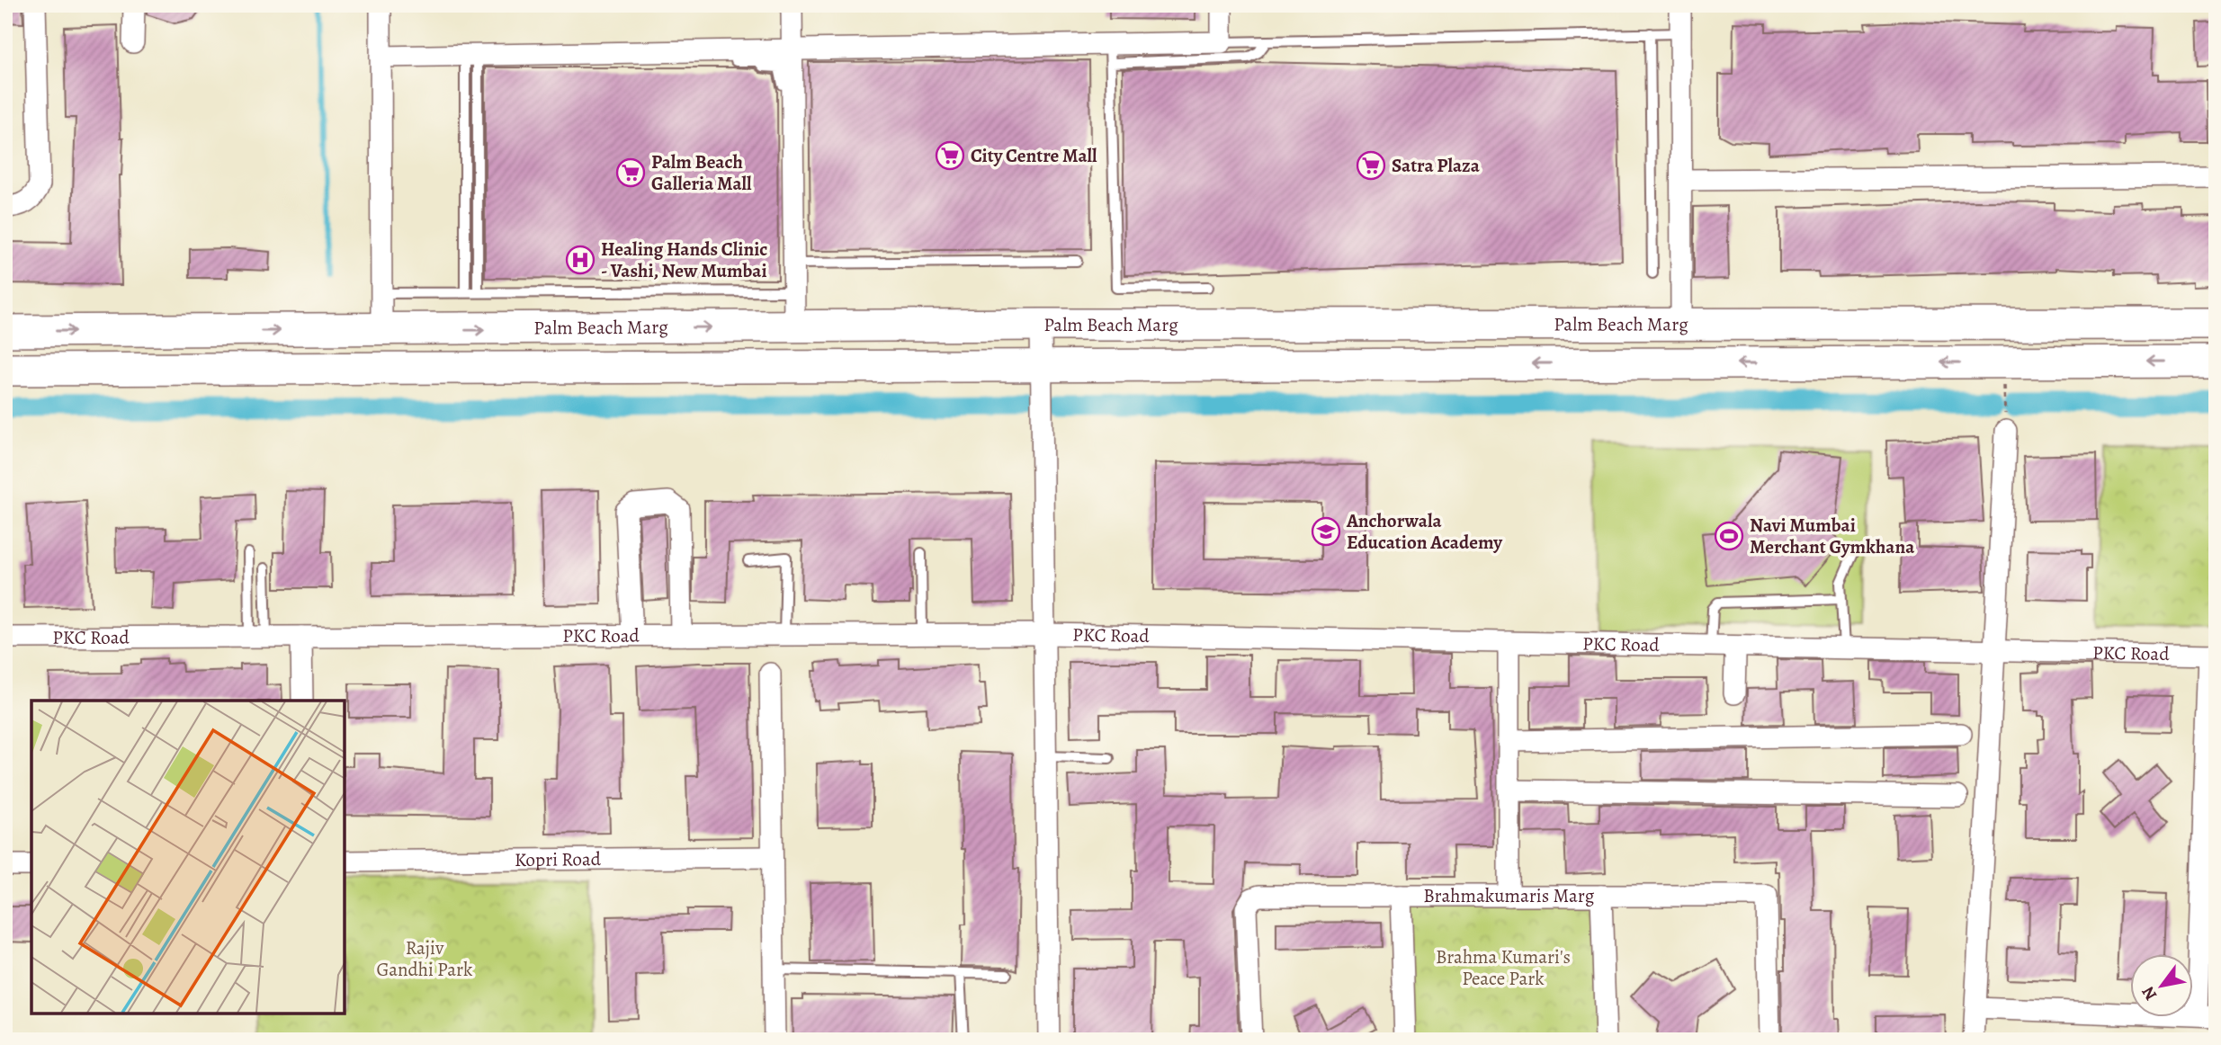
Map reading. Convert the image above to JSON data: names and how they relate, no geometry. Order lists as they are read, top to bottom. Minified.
{"streets":{"main road":["Palm Beach Marg"],"street":["PKC Road","Kopri Road","Brahmakumaris Marg"]},"parks":["Rajiv Gandhi Park","Brahma Kumari's Peace Park"],"places":{"supermarket":["City Centre Mall","Satra Plaza","Palm Beach Galleria Mall"],"hospital":["Healing Hands Clinic - Vashi, New Mumbai"],"school or university":["Anchorwala Education Academy"],"sports":["Navi Mumbai Merchant Gymkhana"]},"north":"bottom left"}
